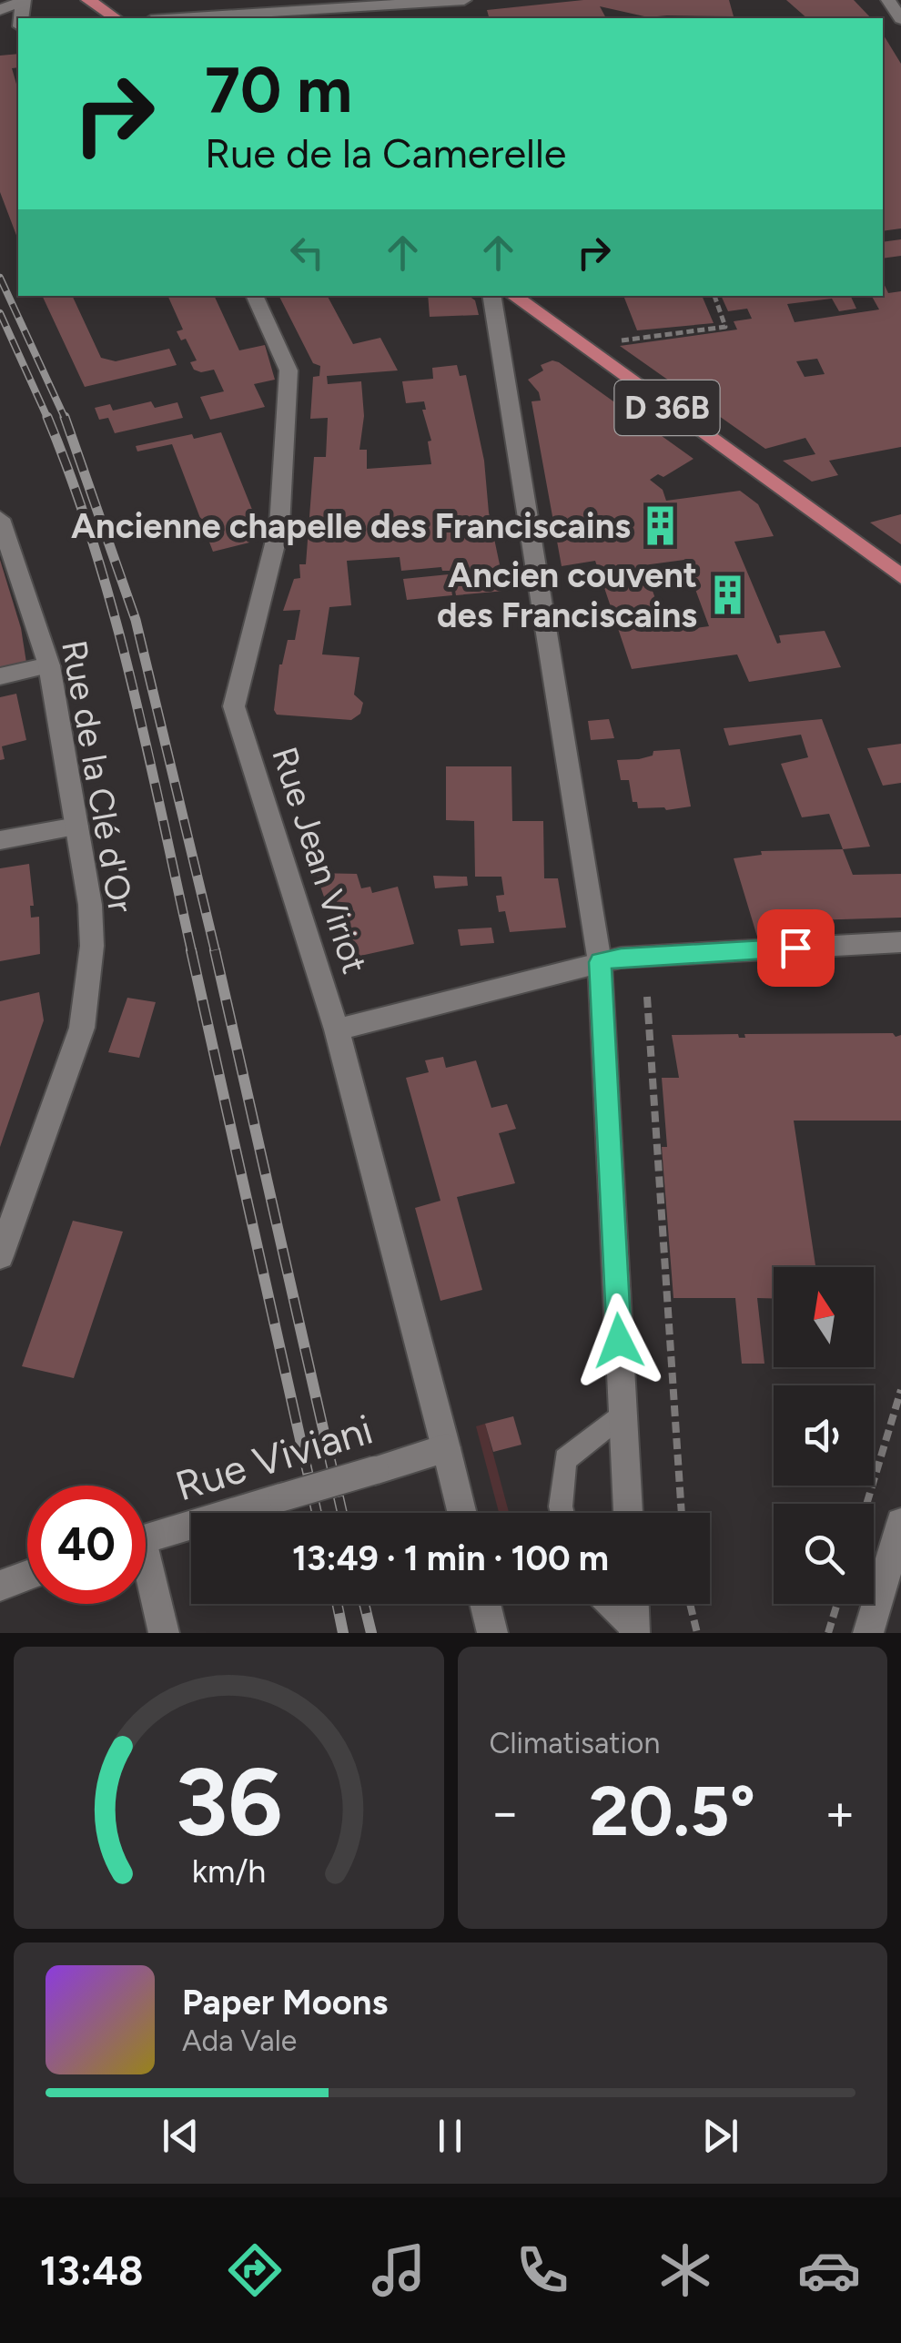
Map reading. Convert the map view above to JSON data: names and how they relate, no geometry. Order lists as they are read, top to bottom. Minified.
{"streets":{"main road":["D 36B"],"street":["Rue de la Clé d'Or","Rue Jean Viriot","Rue Viviani"]},"crossings":[["Rue Jean Viriot","Rue Viviani"]],"places":{"building":["Ancienne chapelle des Franciscains","Ancien couvent des Franciscains"]},"north":"top","page":{"turn":["70 m","Rue de la Camerelle"],"limit":"40","trip":"13:49 · 1 min · 100 m","tile":"Climatisation","heat":["−","20.5°","+"],"song":["Paper Moons","Ada Vale"],"tabs":"13:48","gauge":["36","km/h"]}}
